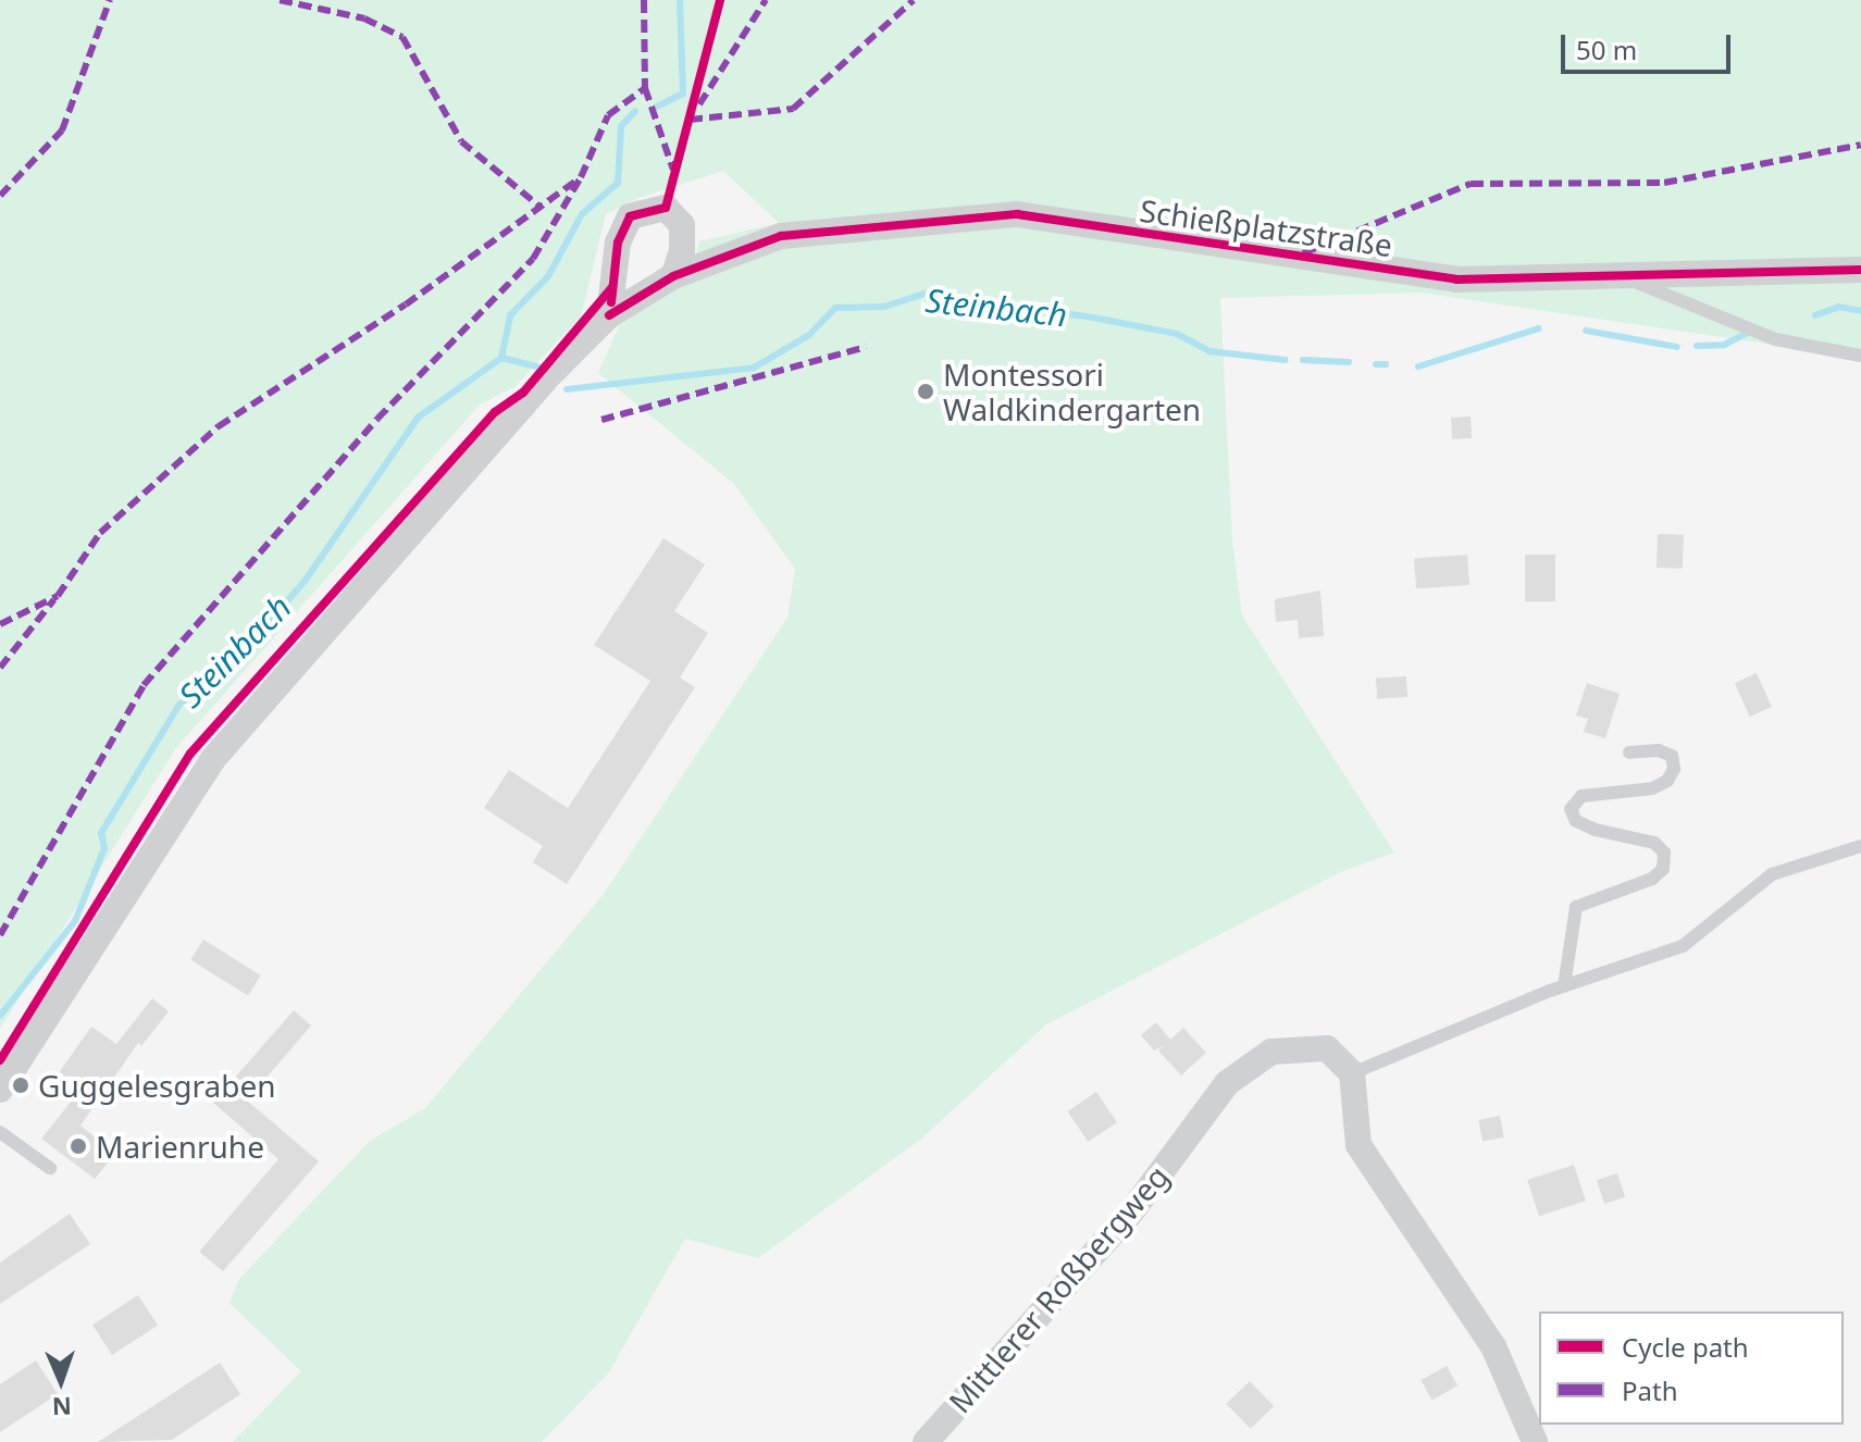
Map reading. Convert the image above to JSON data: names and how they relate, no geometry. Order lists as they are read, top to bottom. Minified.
{"streets":{"street":["Schießplatzstraße","Mittlerer Roßbergweg"]},"water":["Steinbach"],"places":["Montessori Waldkindergarten","Guggelesgraben","Marienruhe"],"legend":["Cycle path","Path"],"scale_bar":"50 m","north":"bottom"}
